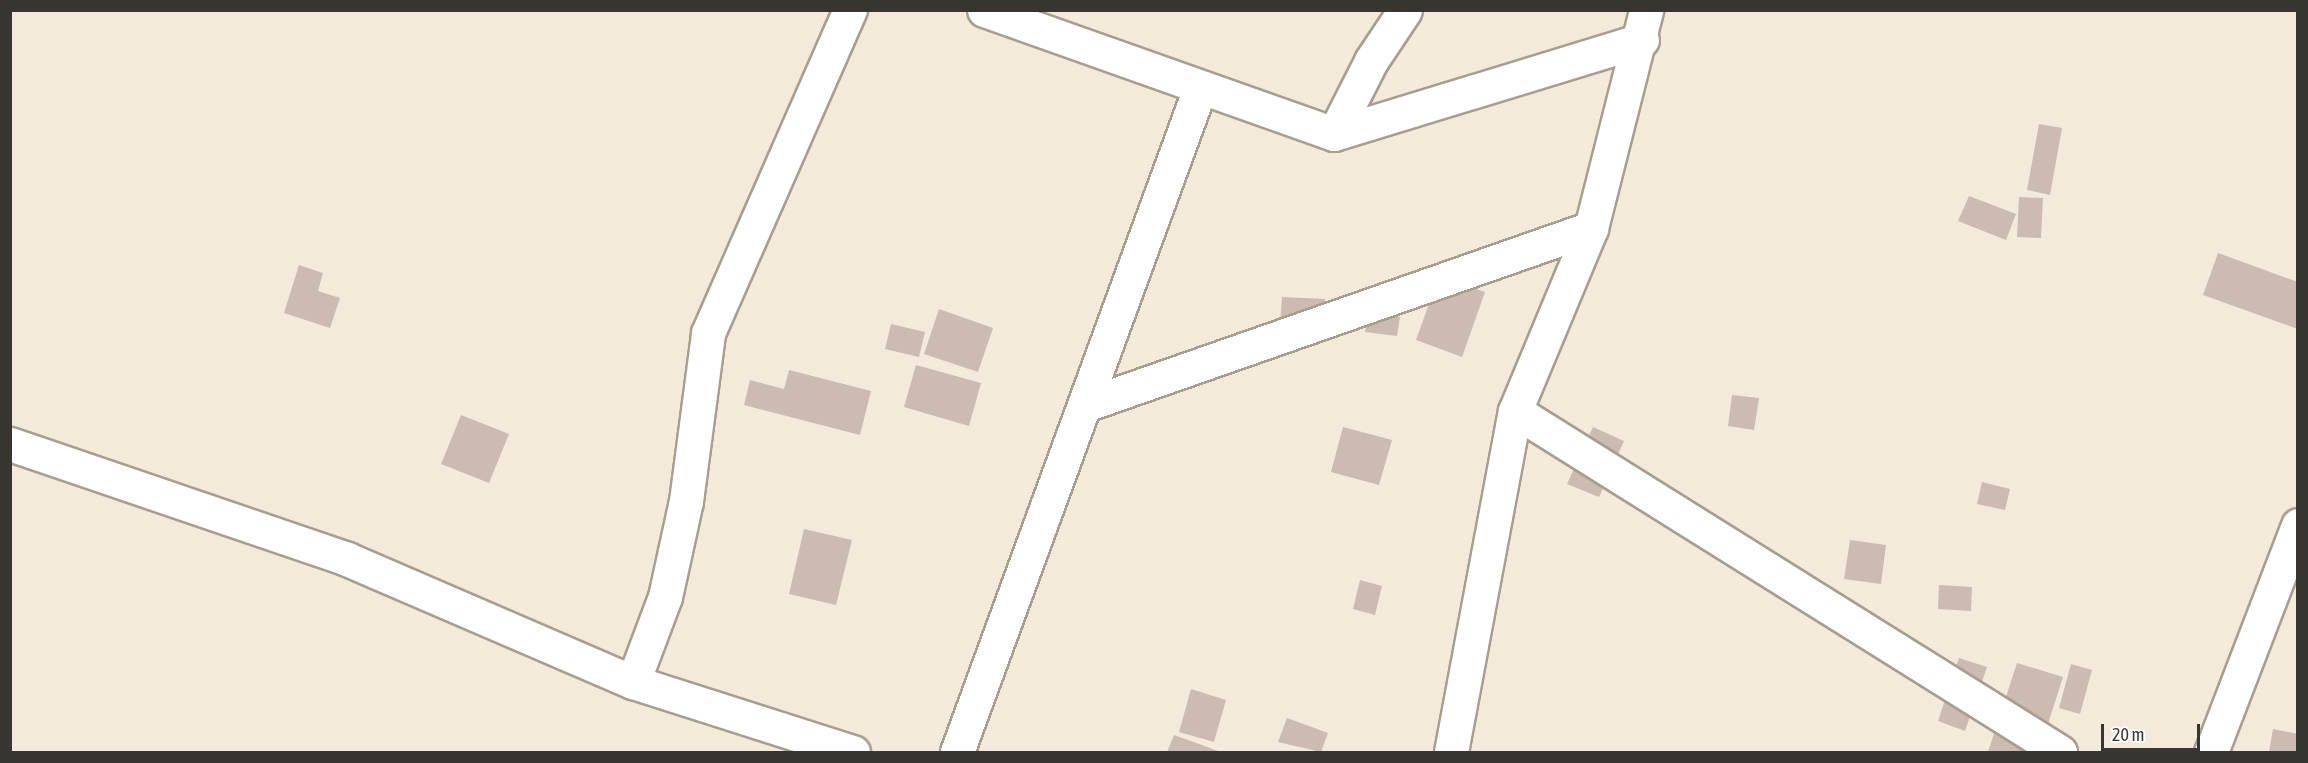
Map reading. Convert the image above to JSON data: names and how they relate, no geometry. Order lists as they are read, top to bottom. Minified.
{"scale_bar":"20 m"}
